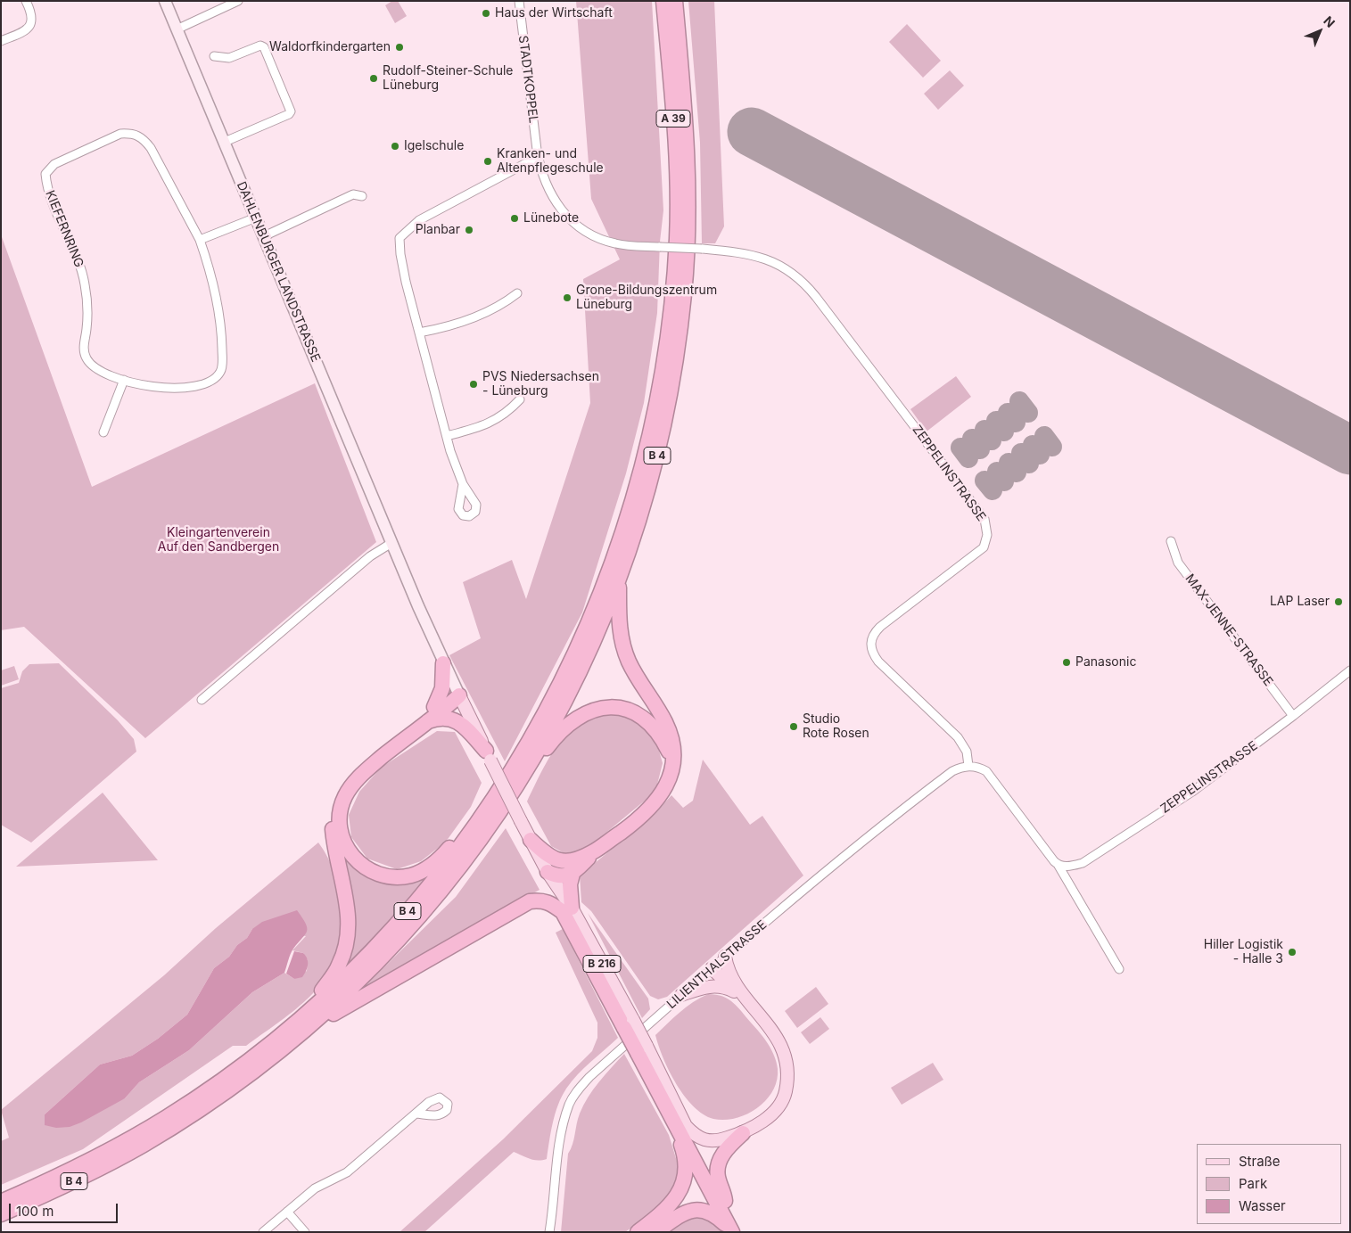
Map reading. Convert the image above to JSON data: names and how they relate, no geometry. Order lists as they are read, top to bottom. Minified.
{"streets":{"highway":["A 39","B 4","B 216"],"main road":["DAHLENBURGER LANDSTRASSE"],"street":["STADTKOPPEL","KIEFERNRING","ZEPPELINSTRASSE","MAX-JENNE-STRASSE","LILIENTHALSTRASSE"]},"crossings":[["STADTKOPPEL","ZEPPELINSTRASSE"],["A 39","B 4"],["DAHLENBURGER LANDSTRASSE","B 216"],["ZEPPELINSTRASSE","MAX-JENNE-STRASSE"],["ZEPPELINSTRASSE","LILIENTHALSTRASSE"]],"parks":["Kleingartenverein Auf den Sandbergen"],"places":["Haus der Wirtschaft","Waldorfkindergarten","Rudolf-Steiner-Schule Lüneburg","Igelschule","Kranken- und Altenpflegeschule","Lünebote","Planbar","Grone-Bildungszentrum Lüneburg","PVS Niedersachsen - Lüneburg","LAP Laser","Panasonic","Studio Rote Rosen","Hiller Logistik - Halle 3"],"legend":["Straße","Park","Wasser"],"scale_bar":"100 m","north":"top right"}
